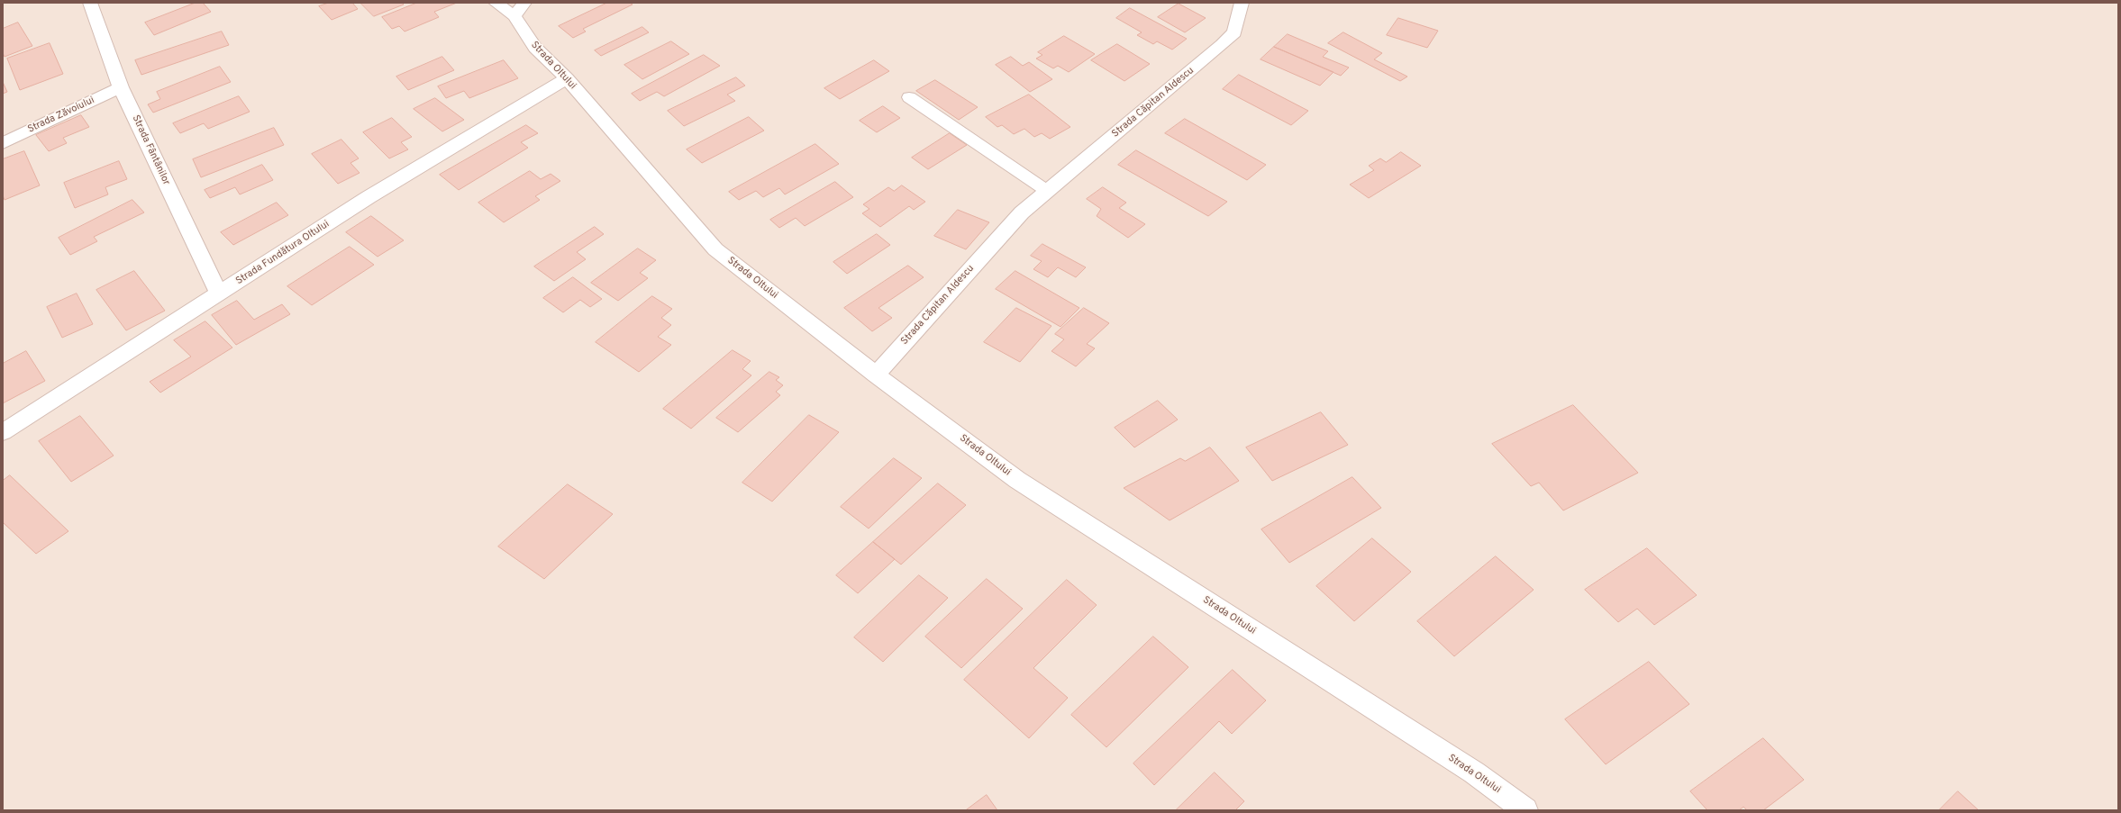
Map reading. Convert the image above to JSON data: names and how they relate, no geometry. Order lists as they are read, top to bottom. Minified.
{"streets":{"street":["Strada Oltului","Strada Căpitan Aldescu","Strada Zăvoiului","Strada Fântânilor","Strada Fundătura Oltului"]},"crossings":[["Strada Oltului","Strada Căpitan Aldescu"],["Strada Oltului","Strada Fundătura Oltului"],["Strada Zăvoiului","Strada Fântânilor"],["Strada Fântânilor","Strada Fundătura Oltului"]]}
